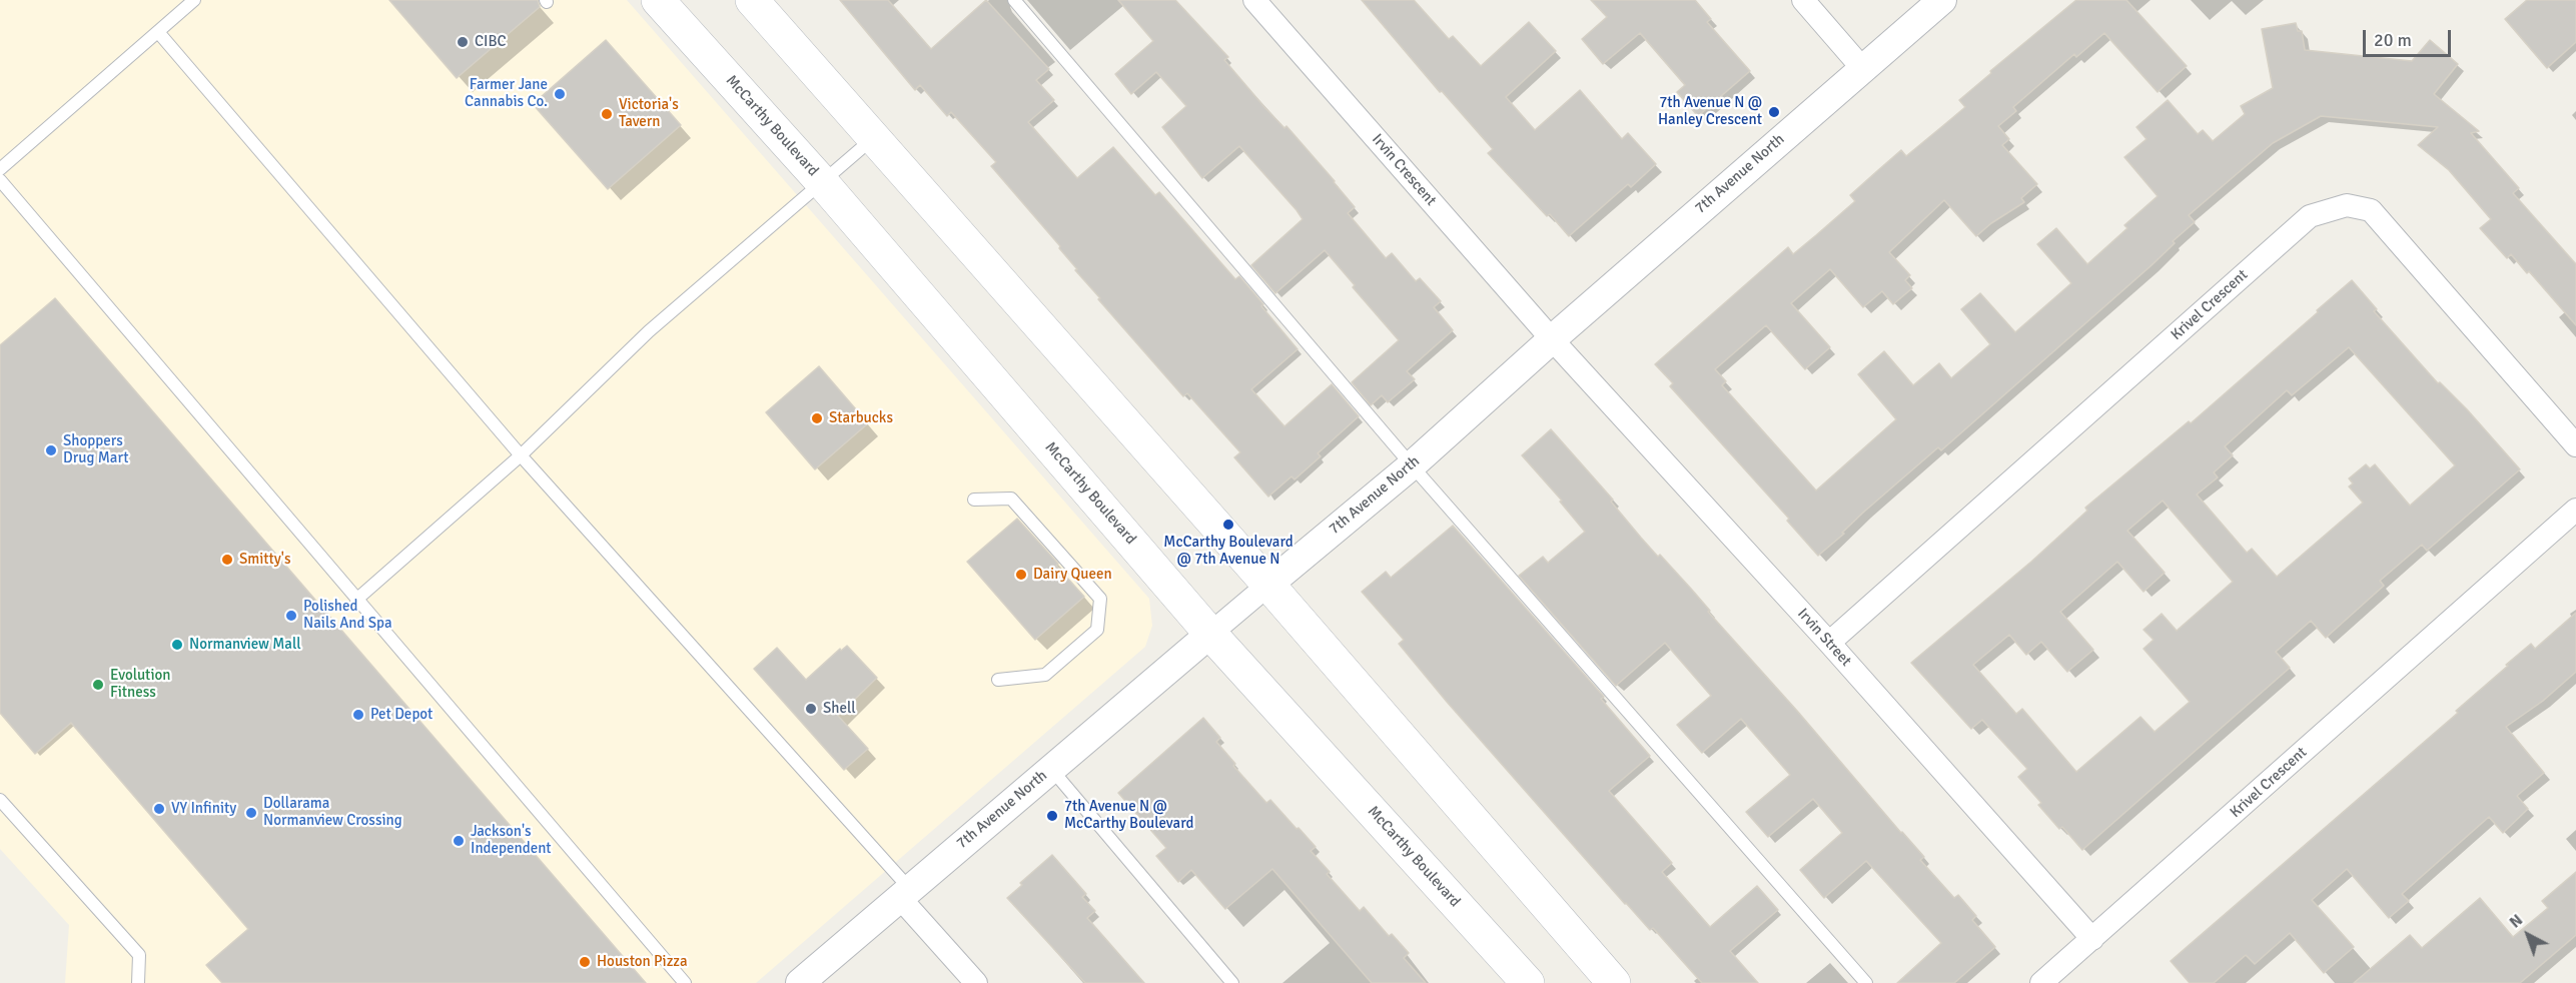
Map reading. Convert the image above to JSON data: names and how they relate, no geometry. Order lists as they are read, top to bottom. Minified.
{"streets":{"main road":["McCarthy Boulevard"],"street":["Irvin Crescent","7th Avenue North","Krivel Crescent","Irvin Street"]},"crossings":[["McCarthy Boulevard","7th Avenue North"],["Irvin Crescent","7th Avenue North"],["Irvin Crescent","Irvin Street"],["7th Avenue North","Irvin Street"],["Krivel Crescent","Irvin Street"]],"places":["CIBC","Farmer Jane Cannabis Co.","7th Avenue N @ Hanley Crescent","Victoria's Tavern","Starbucks","Shoppers Drug Mart","McCarthy Boulevard @ 7th Avenue N","Smitty's","Dairy Queen","Polished Nails And Spa","Normanview Mall","Evolution Fitness","Shell","Pet Depot","VY Infinity","Dollarama Normanview Crossing","7th Avenue N @ McCarthy Boulevard","Jackson's Independent","Houston Pizza"],"scale_bar":"20 m","north":"top left"}
